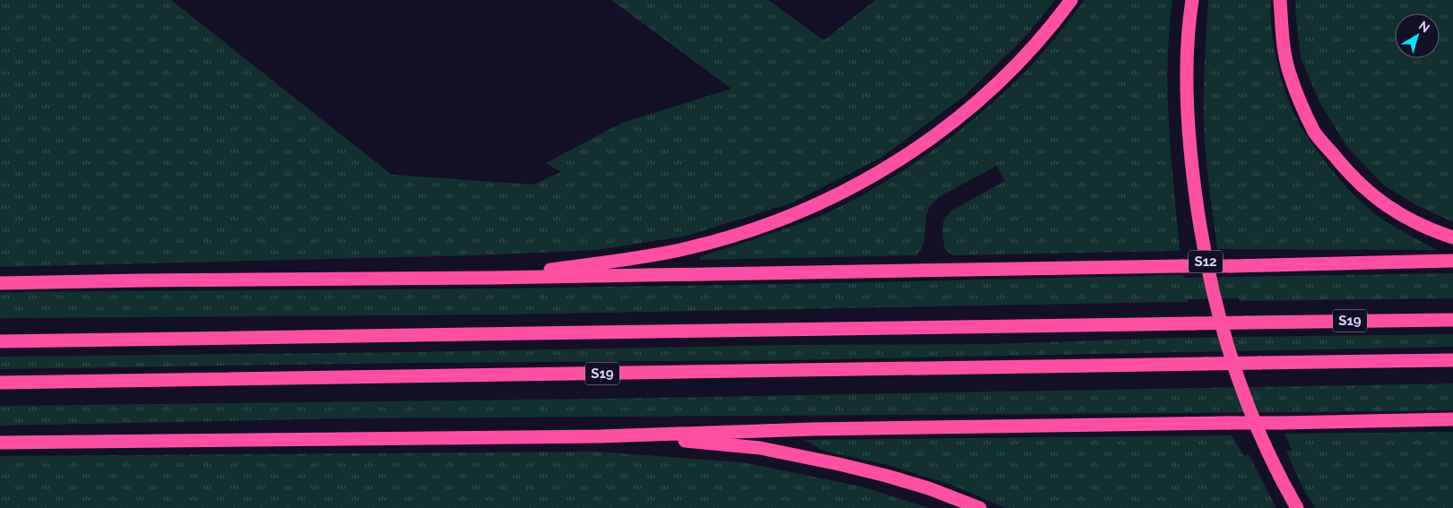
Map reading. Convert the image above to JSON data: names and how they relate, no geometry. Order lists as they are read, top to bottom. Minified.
{"streets":{"highway":["S12","S19"]},"north":"top right"}
